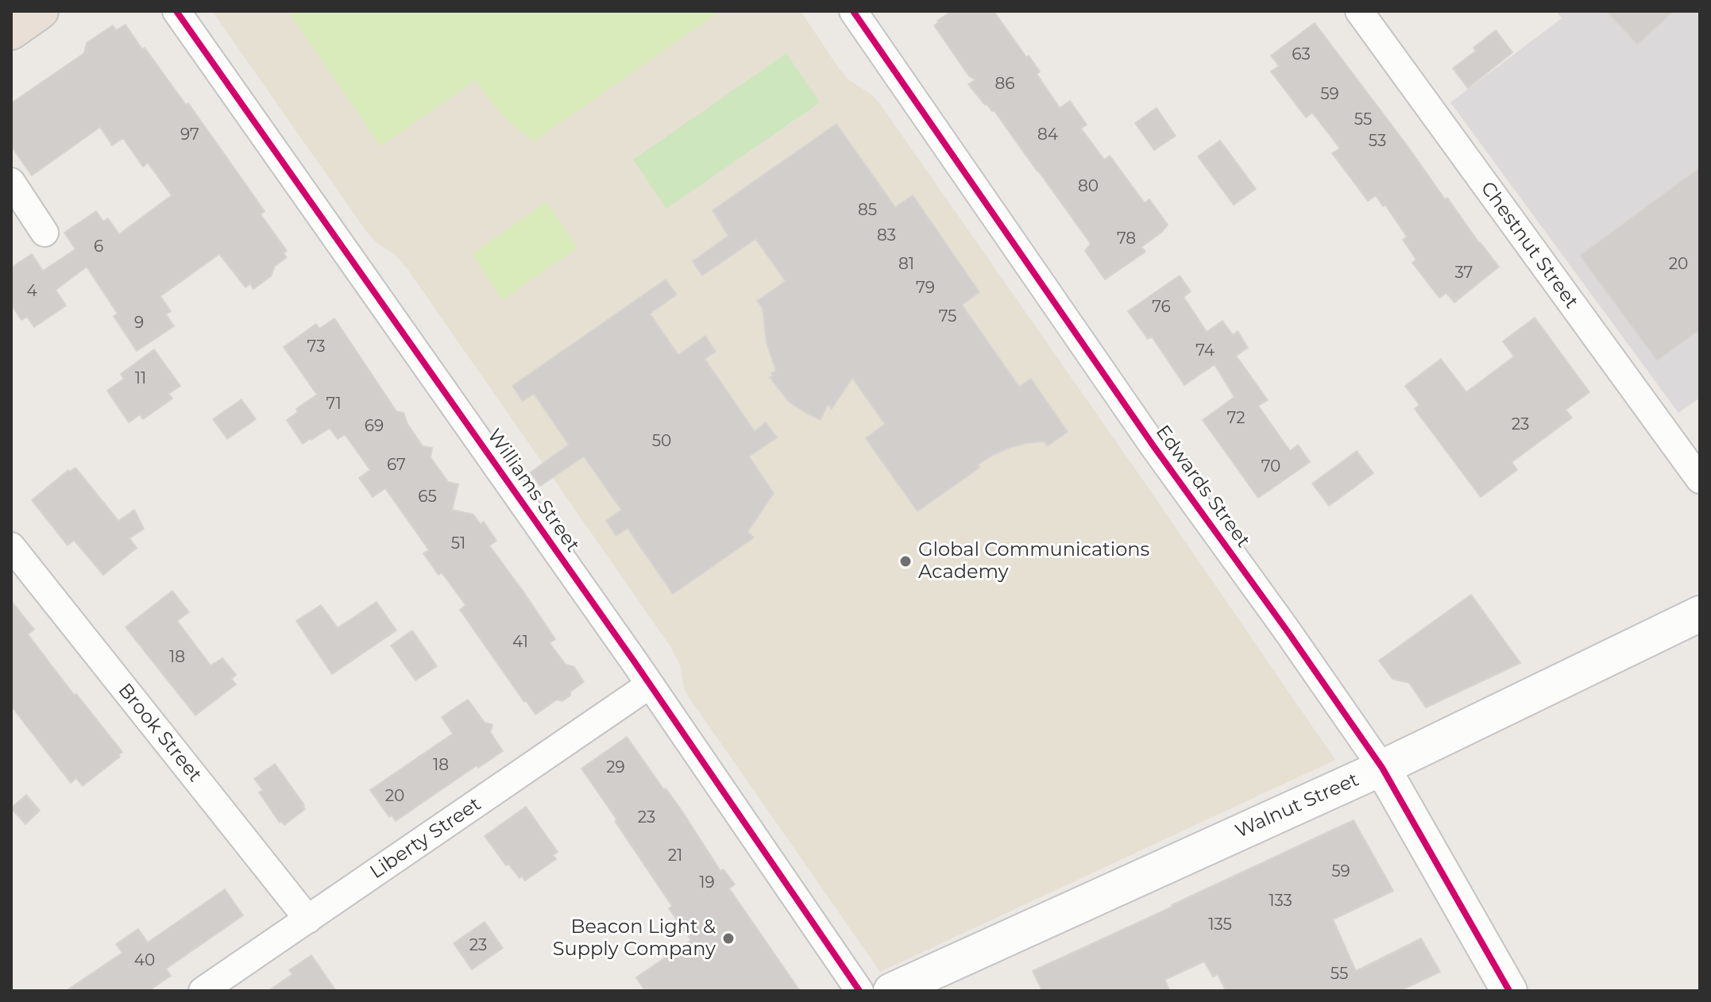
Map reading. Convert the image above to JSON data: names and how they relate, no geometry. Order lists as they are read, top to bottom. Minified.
{"streets":{"street":["Chestnut Street","Edwards Street","Williams Street","Brook Street","Walnut Street","Liberty Street"]},"crossings":[["Edwards Street","Walnut Street"],["Williams Street","Liberty Street"],["Brook Street","Liberty Street"]],"places":["Global Communications Academy","Beacon Light & Supply Company"],"house_numbers":["63","86","59","55","97","84","53","80","85","83","78","6","81","20","37","79","4","76","75","9","73","74","11","71","72","23","69","50","67","70","65","51","41","18","18","29","20","23","21","59","19","133","135","23","40","55"]}
